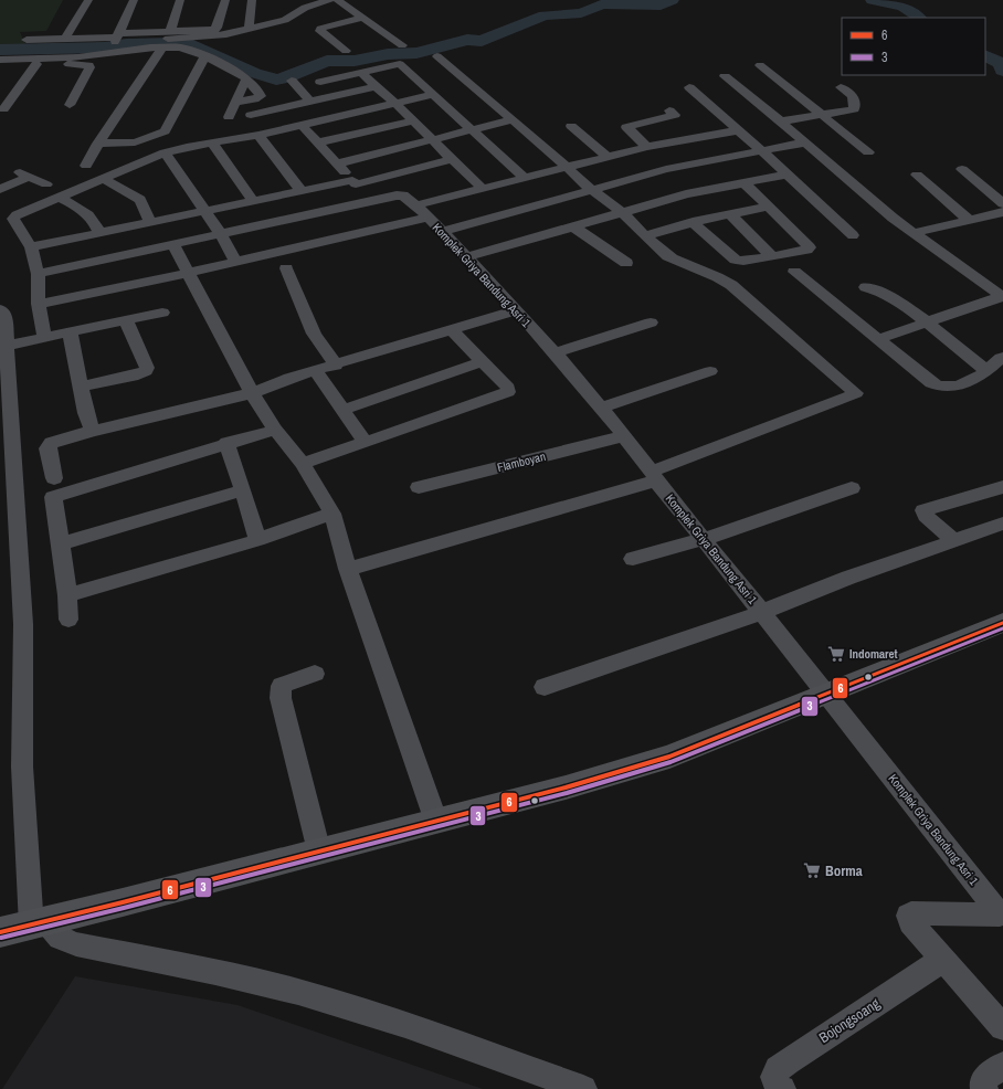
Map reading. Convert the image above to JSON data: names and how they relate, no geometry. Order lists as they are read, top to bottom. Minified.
{"streets":{"street":["Komplek Griya Bandung Asri 1","Flamboyan","Bojongsoang"]},"crossings":[["Komplek Griya Bandung Asri 1","Flamboyan"],["Komplek Griya Bandung Asri 1","Bojongsoang"]],"places":{"supermarket":["Indomaret","Borma"]},"lines":["transit line 6","transit line 3"],"legend":["6","3"]}
